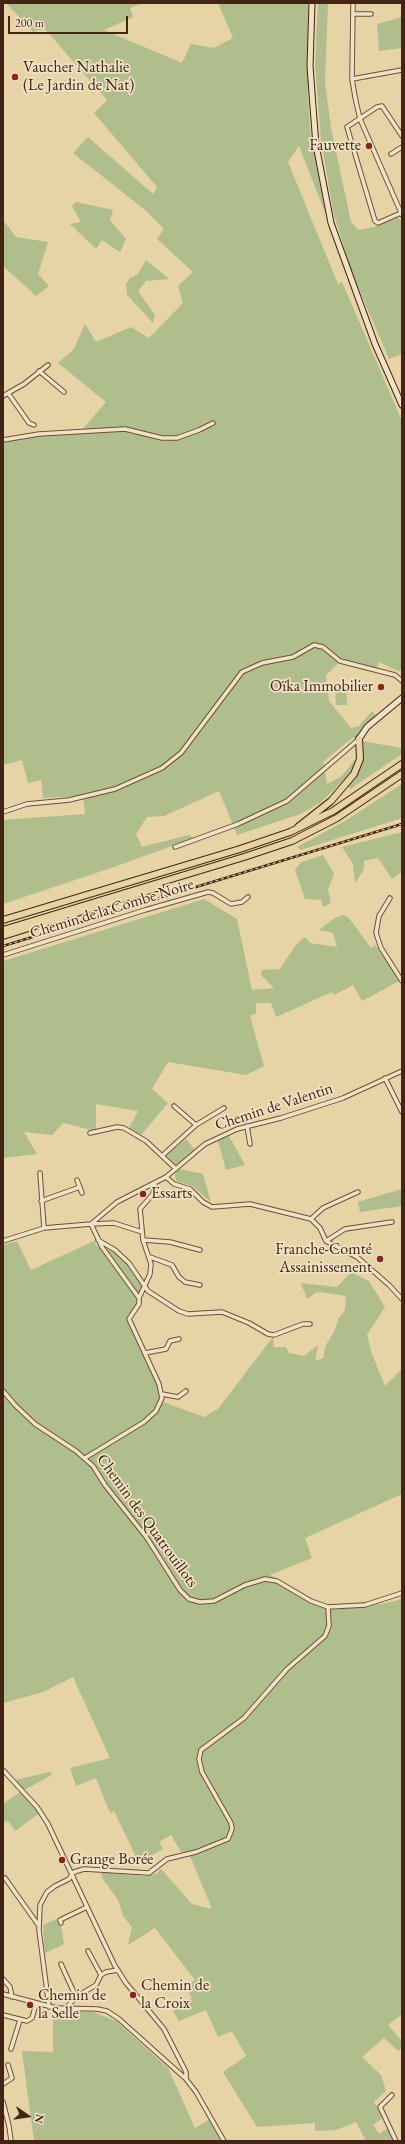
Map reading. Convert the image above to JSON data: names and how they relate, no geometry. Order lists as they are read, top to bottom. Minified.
{"streets":{"street":["Chemin de la Combe Noire","Chemin de Valentin","Chemin des Quatrouillots"]},"places":["Vaucher Nathalie (Le Jardin de Nat)","Fauvette","Oïka Immobilier","Essarts","Franche-Comté Assainissement","Grange Borée","Chemin de la Croix","Chemin de la Selle"],"scale_bar":"200 m","north":"right"}
